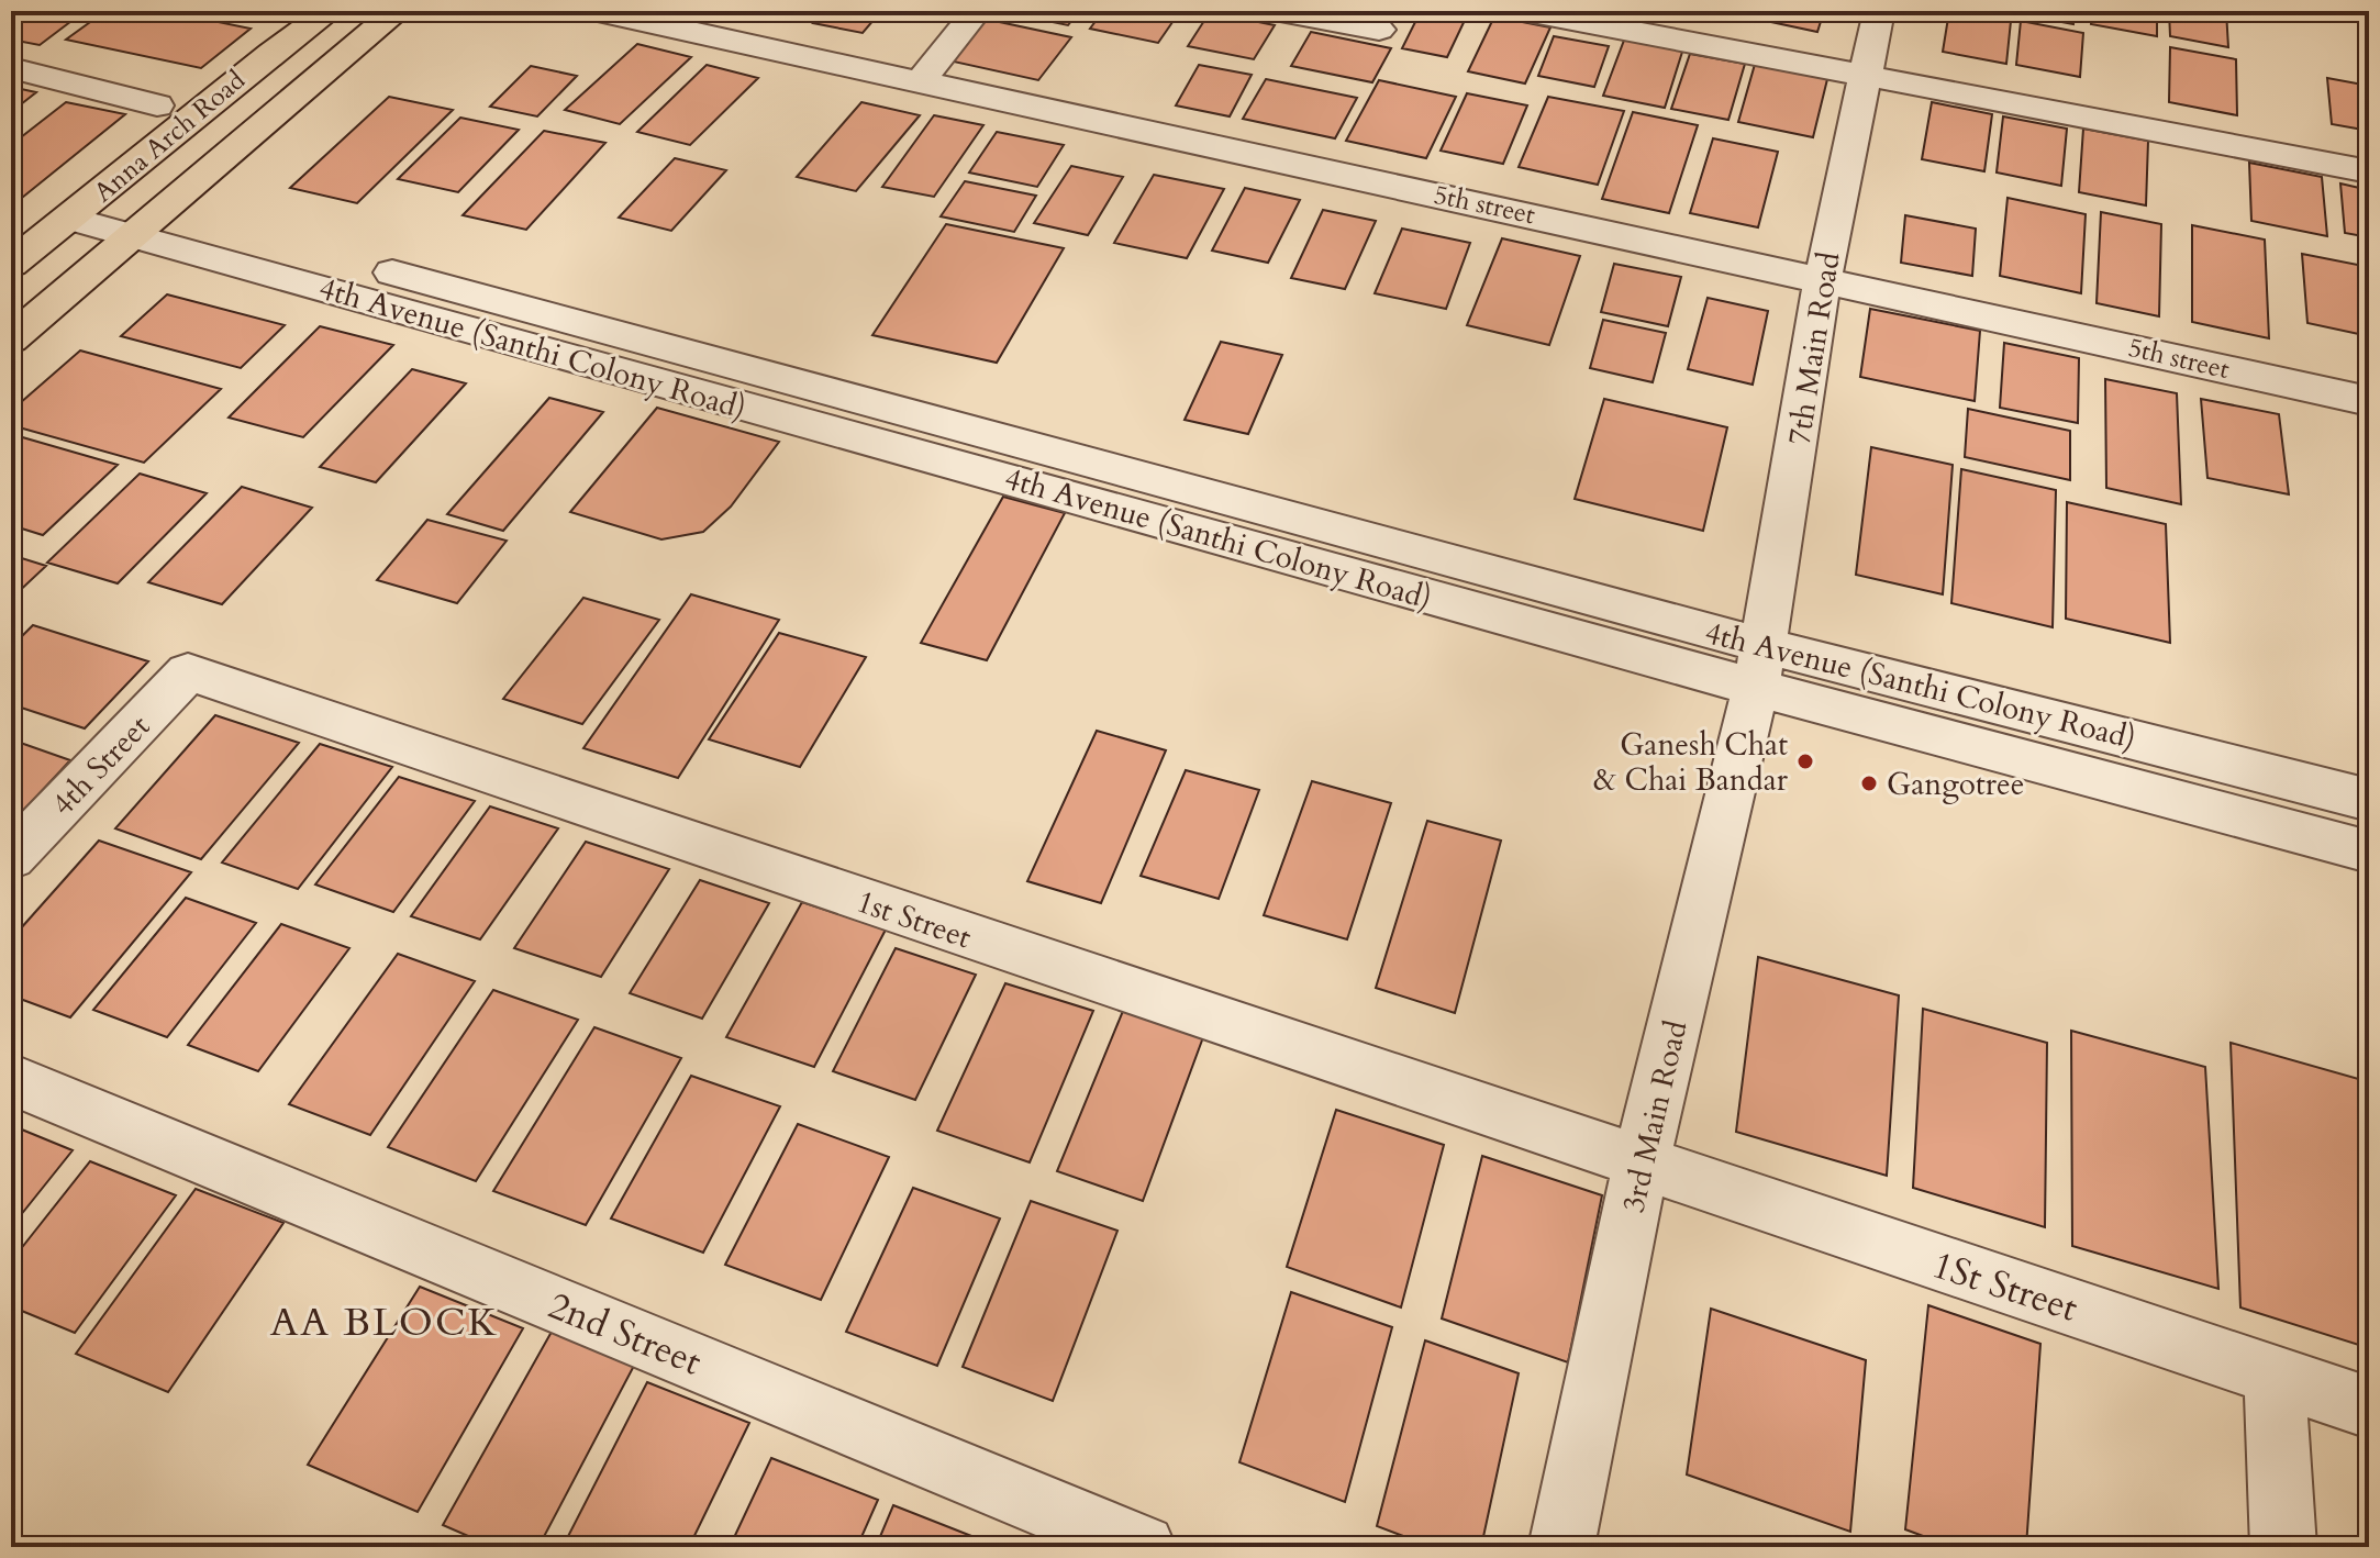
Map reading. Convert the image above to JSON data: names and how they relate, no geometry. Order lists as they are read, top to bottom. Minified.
{"streets":{"main road":["Anna Arch Road"],"street":["5th street","4th Avenue (Santhi Colony Road)","7th Main Road","4th Street","1st Street","3rd Main Road","1St Street","2nd Street"]},"crossings":[["Anna Arch Road","4th Avenue (Santhi Colony Road)"],["5th street","7th Main Road"],["4th Avenue (Santhi Colony Road)","7th Main Road"],["4th Avenue (Santhi Colony Road)","3rd Main Road"],["7th Main Road","3rd Main Road"],["4th Street","1st Street"],["1st Street","3rd Main Road"],["1st Street","1St Street"],["3rd Main Road","1St Street"]],"districts":["AA BLOCK"],"places":["Ganesh Chat & Chai Bandar","Gangotree"]}
